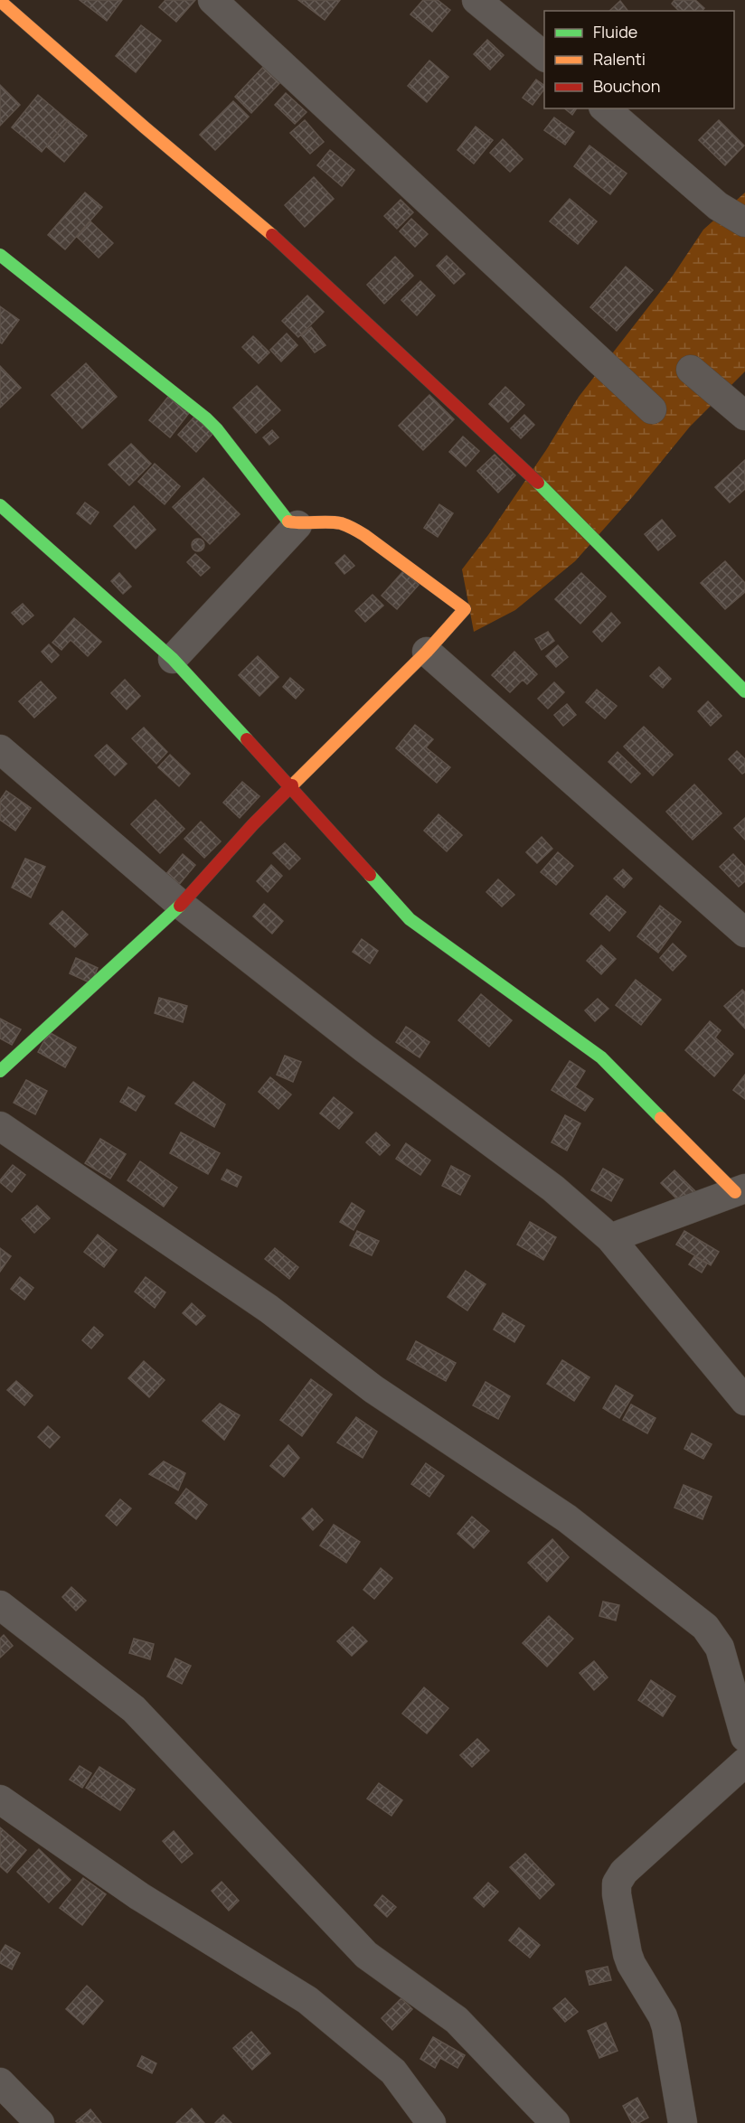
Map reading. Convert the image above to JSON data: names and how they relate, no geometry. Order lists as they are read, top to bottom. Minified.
{"legend":["Fluide","Ralenti","Bouchon"]}
